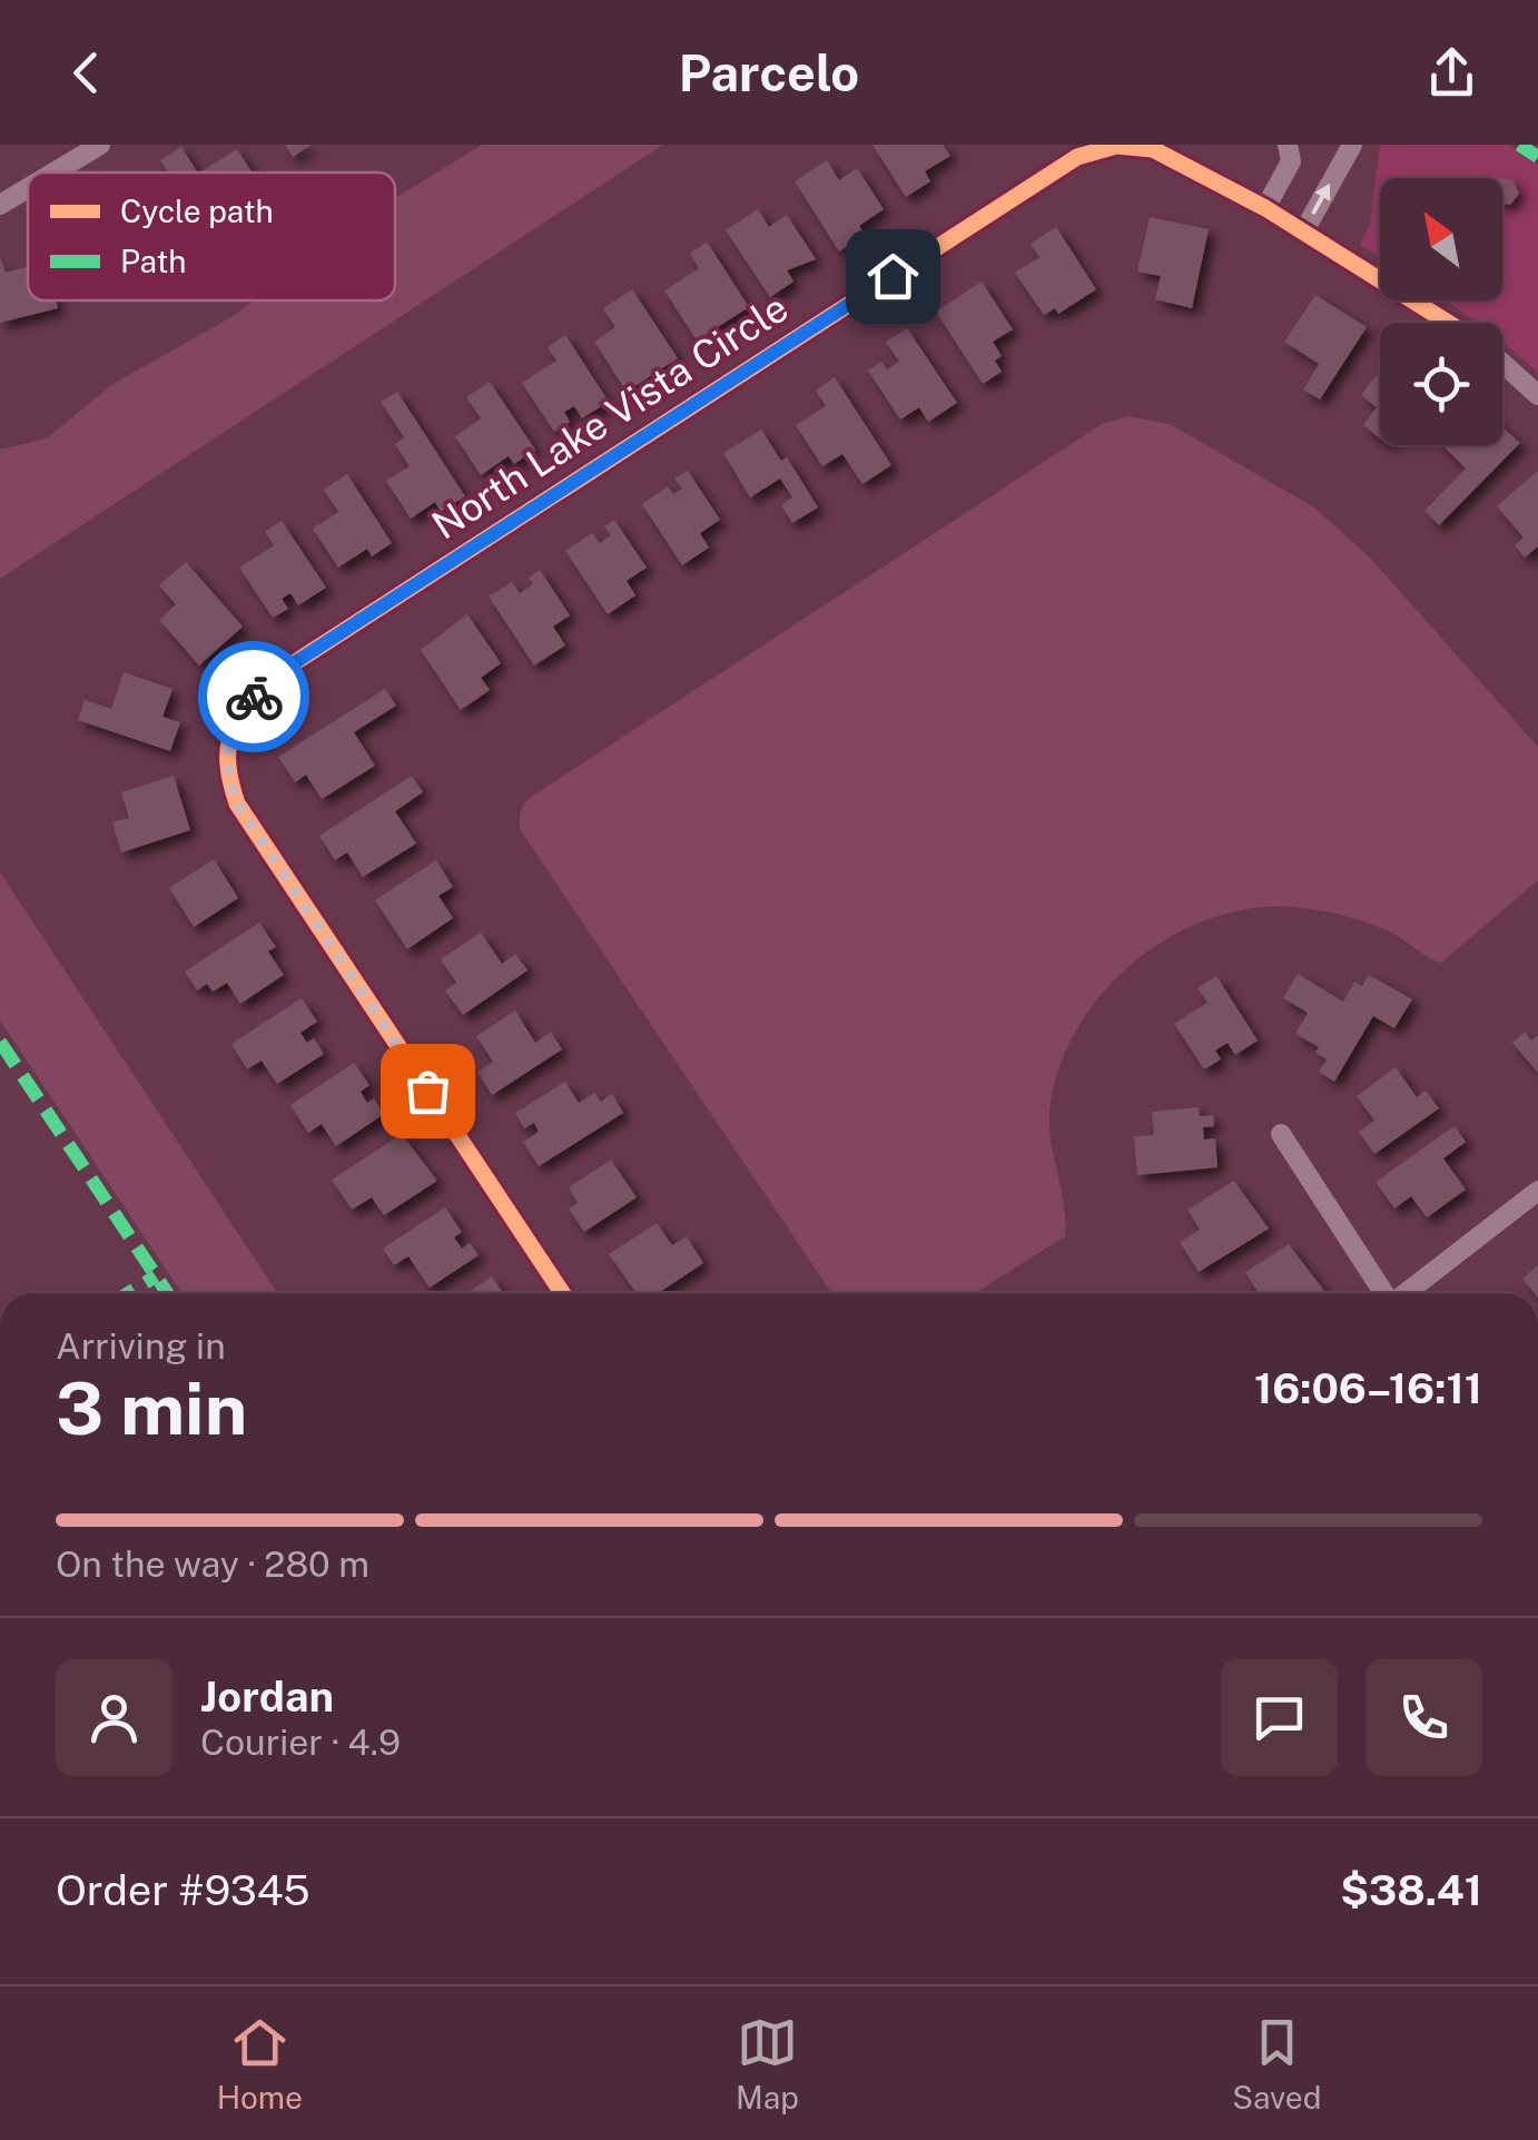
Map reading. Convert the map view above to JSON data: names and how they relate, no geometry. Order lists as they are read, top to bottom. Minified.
{"streets":{"street":["North Lake Vista Circle"]},"legend":["Cycle path","Path"],"north":"top left","page":{"header":"Parcelo","heading":["3 min","Arriving in","16:06–16:11"],"panel":["Jordan","Courier · 4.9","Order #9345","$38.41"],"bar":"On the way · 280 m","tabs":["Home","Map","Saved"]}}
